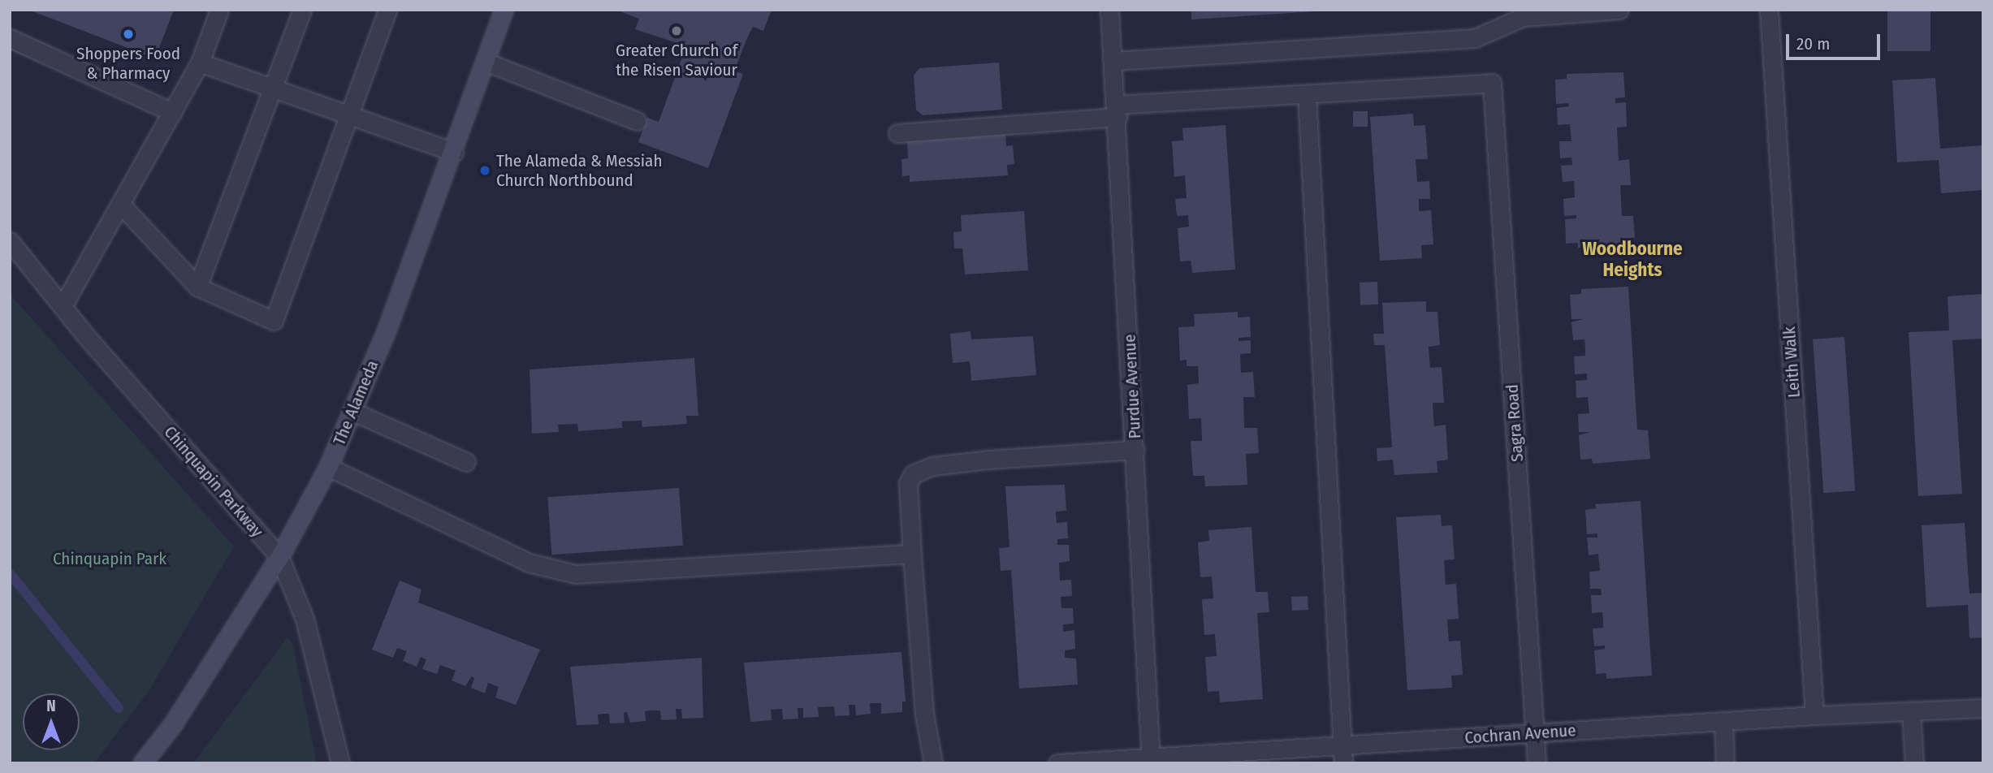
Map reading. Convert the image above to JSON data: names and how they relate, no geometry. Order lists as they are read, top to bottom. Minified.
{"streets":{"main road":["The Alameda"],"street":["Leith Walk","Purdue Avenue","Sagra Road","Chinquapin Parkway","Cochran Avenue"]},"crossings":[["Leith Walk","Cochran Avenue"],["Purdue Avenue","Cochran Avenue"],["The Alameda","Chinquapin Parkway"],["Sagra Road","Cochran Avenue"]],"districts":["Woodbourne Heights"],"parks":["Chinquapin Park"],"places":["Greater Church of the Risen Saviour","Shoppers Food & Pharmacy","The Alameda & Messiah Church Northbound"],"scale_bar":"20 m","north":"top"}
